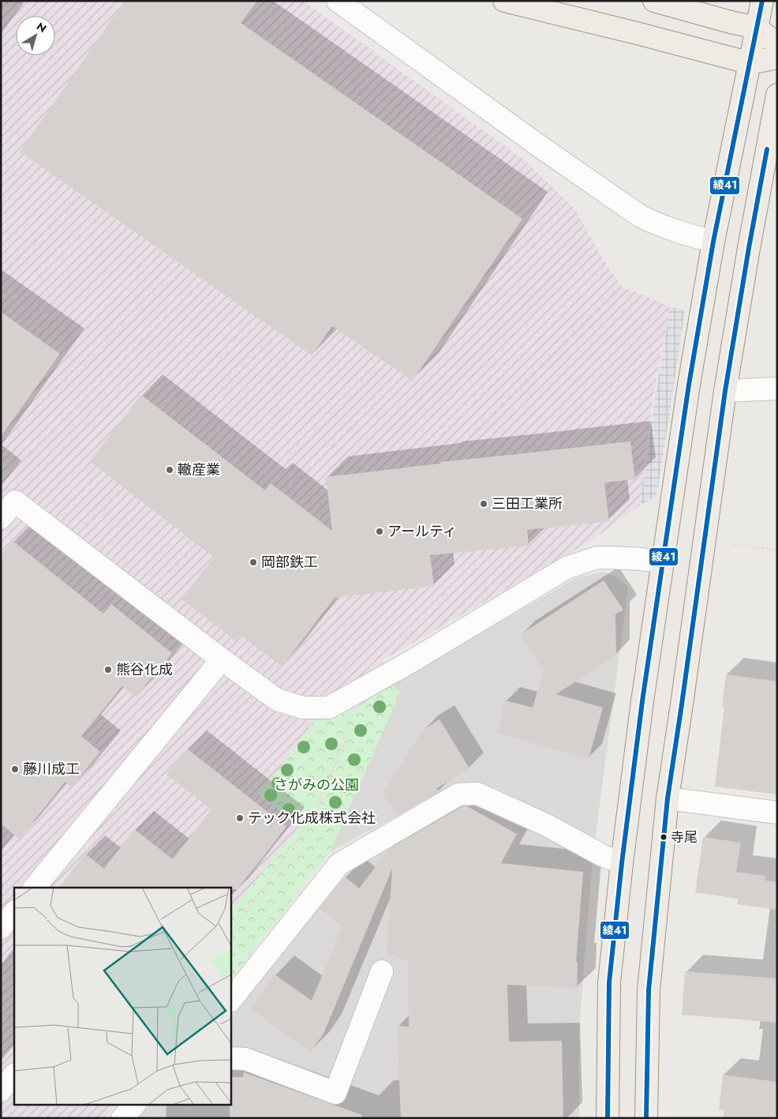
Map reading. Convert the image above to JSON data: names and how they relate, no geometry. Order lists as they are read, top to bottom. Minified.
{"parks":["さがみの公園"],"places":["轍産業","三田工業所","アールティ","岡部鉄工","熊谷化成","藤川成工","テック化成株式会社","寺尾"],"lines":["transit line 綾41"],"north":"top right"}
